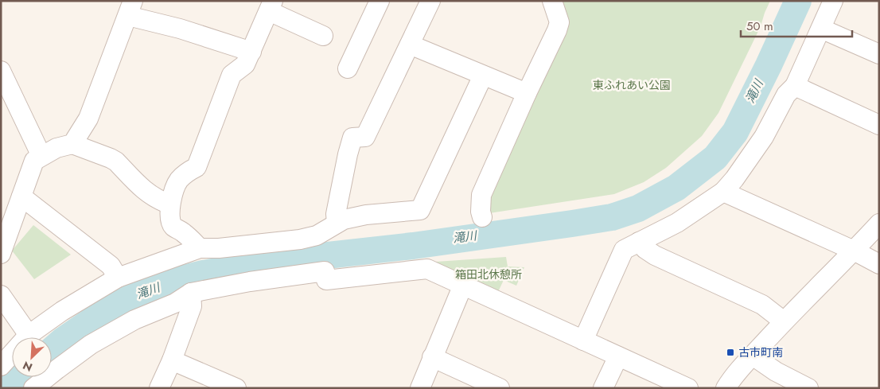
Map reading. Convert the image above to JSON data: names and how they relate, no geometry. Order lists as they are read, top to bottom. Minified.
{"water":["滝川"],"parks":["東ふれあい公園","箱田北休憩所"],"places":{"transit":["古市町南"]},"scale_bar":"50 m","north":"bottom left"}
